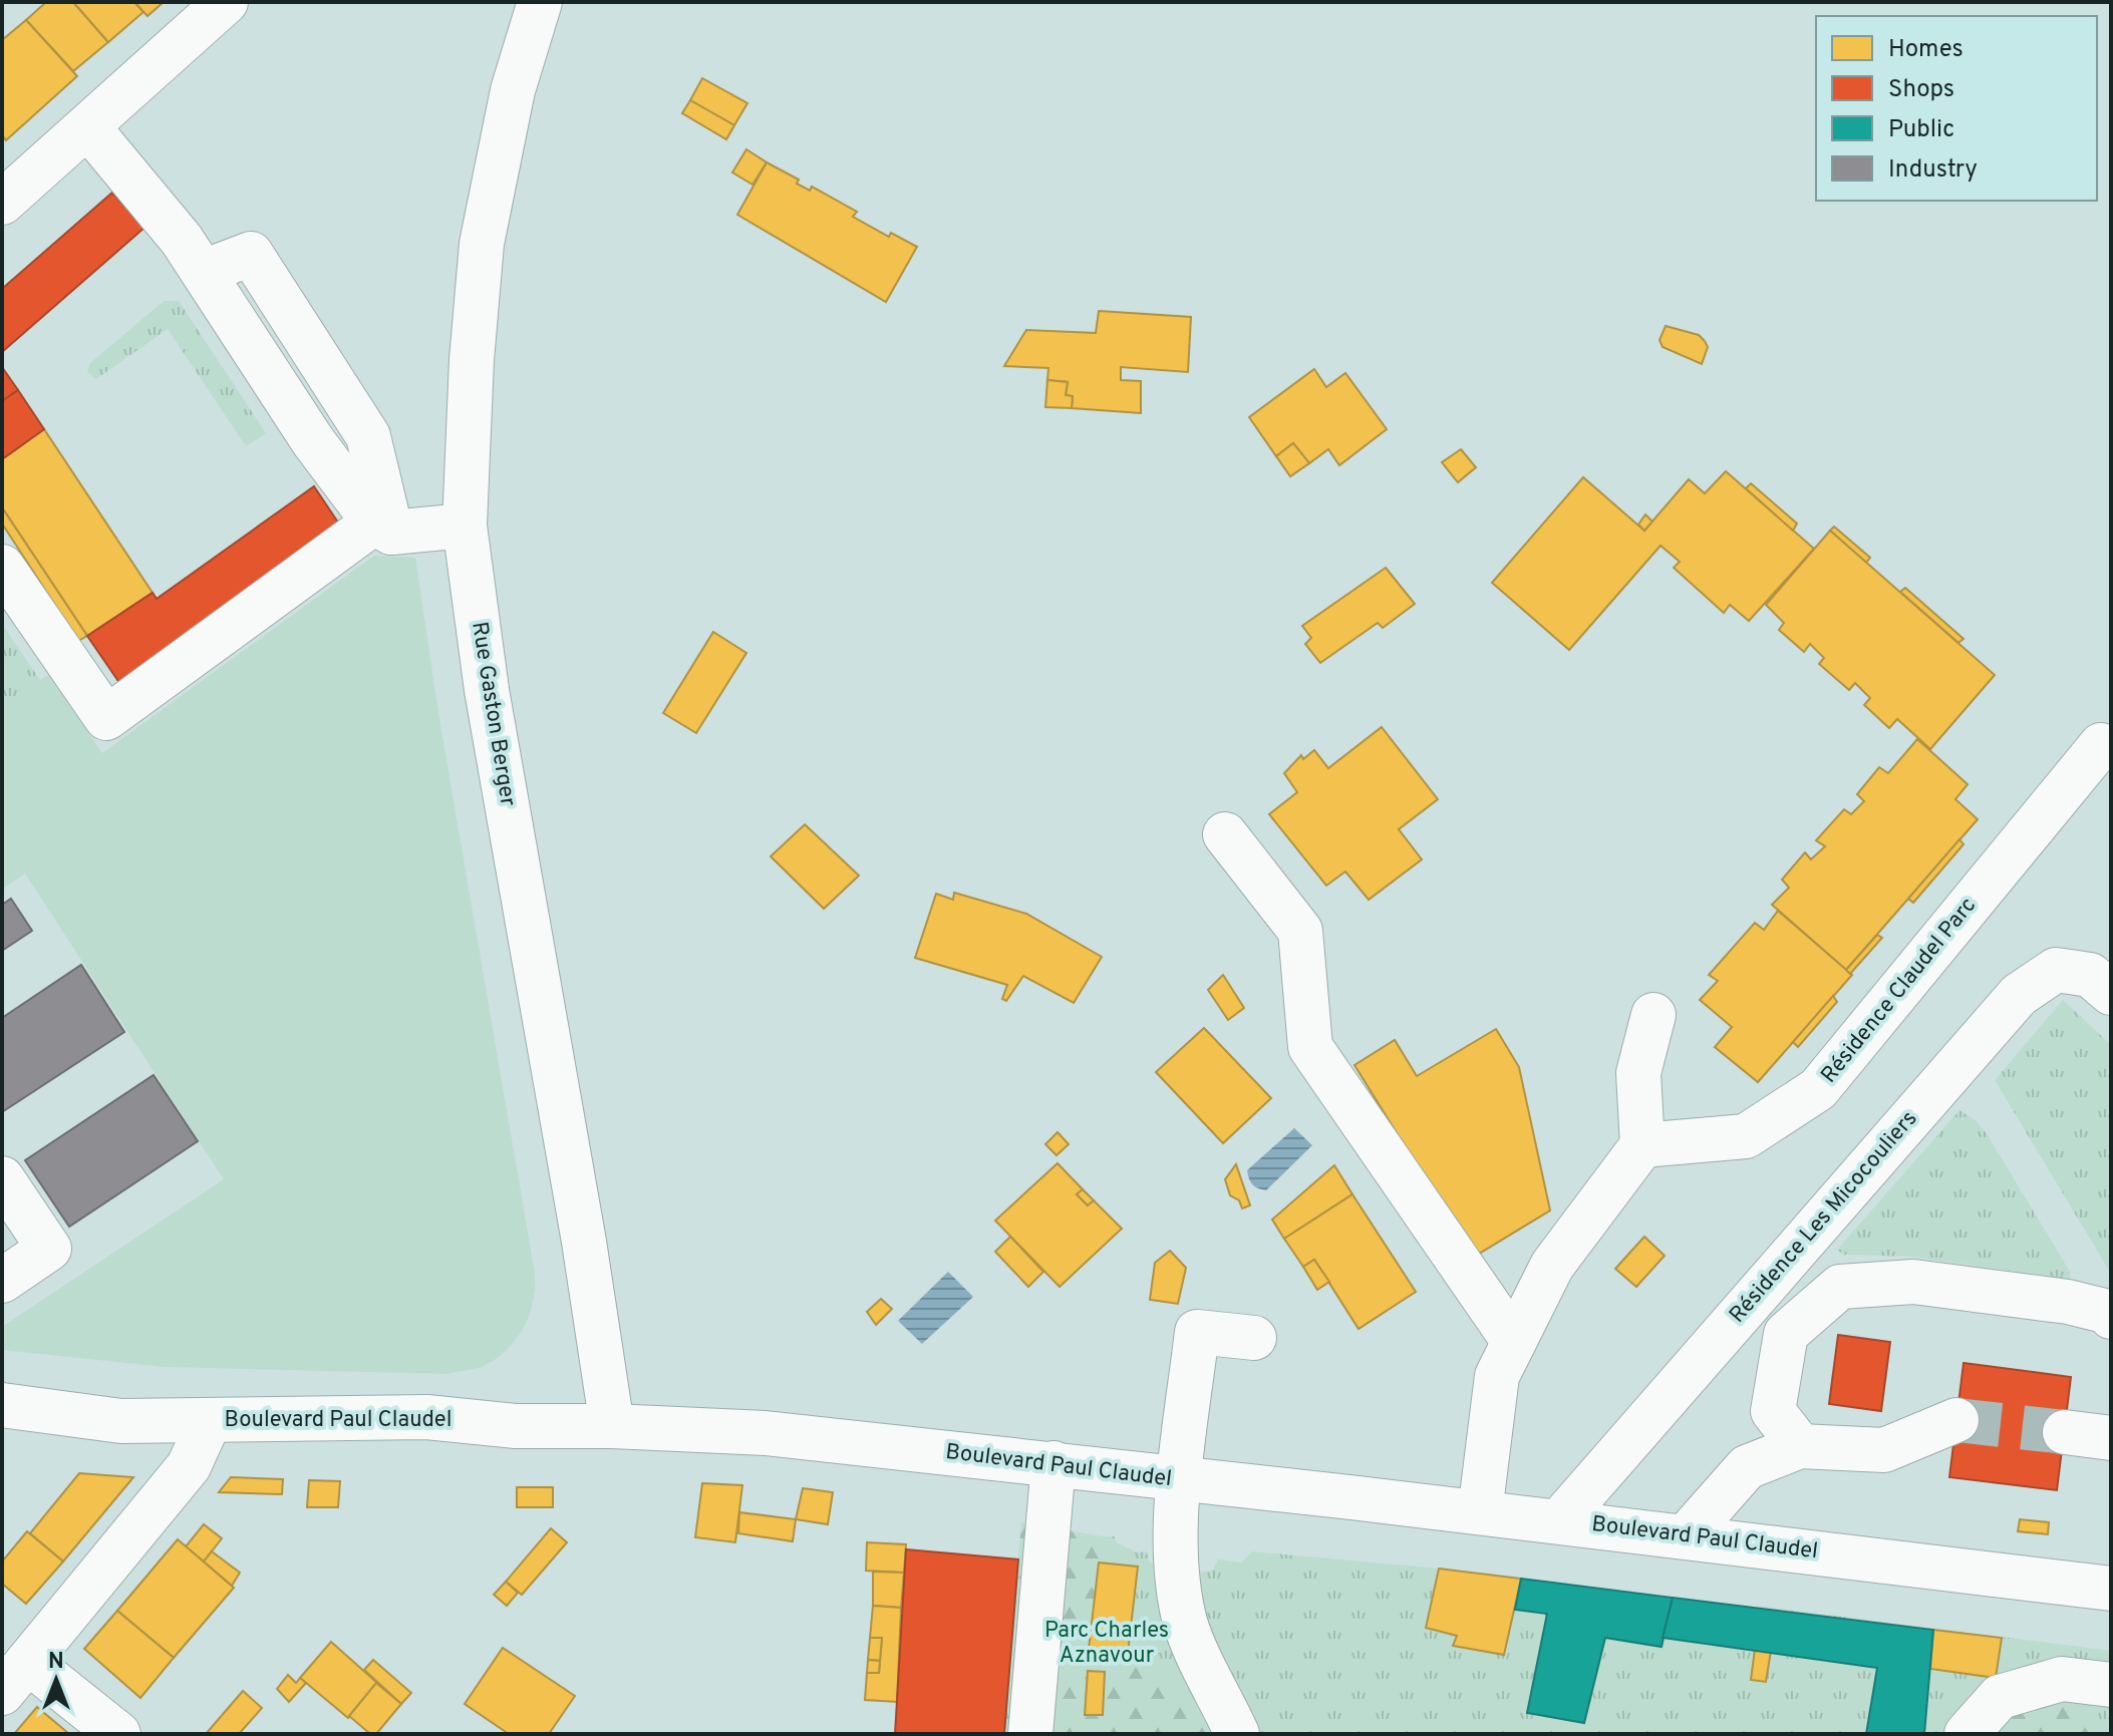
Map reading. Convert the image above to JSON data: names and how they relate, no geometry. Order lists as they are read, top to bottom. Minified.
{"streets":{"street":["Rue Gaston Berger","Résidence Claudel Parc","Résidence Les Micocouliers","Boulevard Paul Claudel"]},"crossings":[["Rue Gaston Berger","Boulevard Paul Claudel"],["Résidence Les Micocouliers","Boulevard Paul Claudel"]],"parks":["Parc Charles Aznavour"],"legend":["Homes","Shops","Public","Industry"],"north":"top"}
